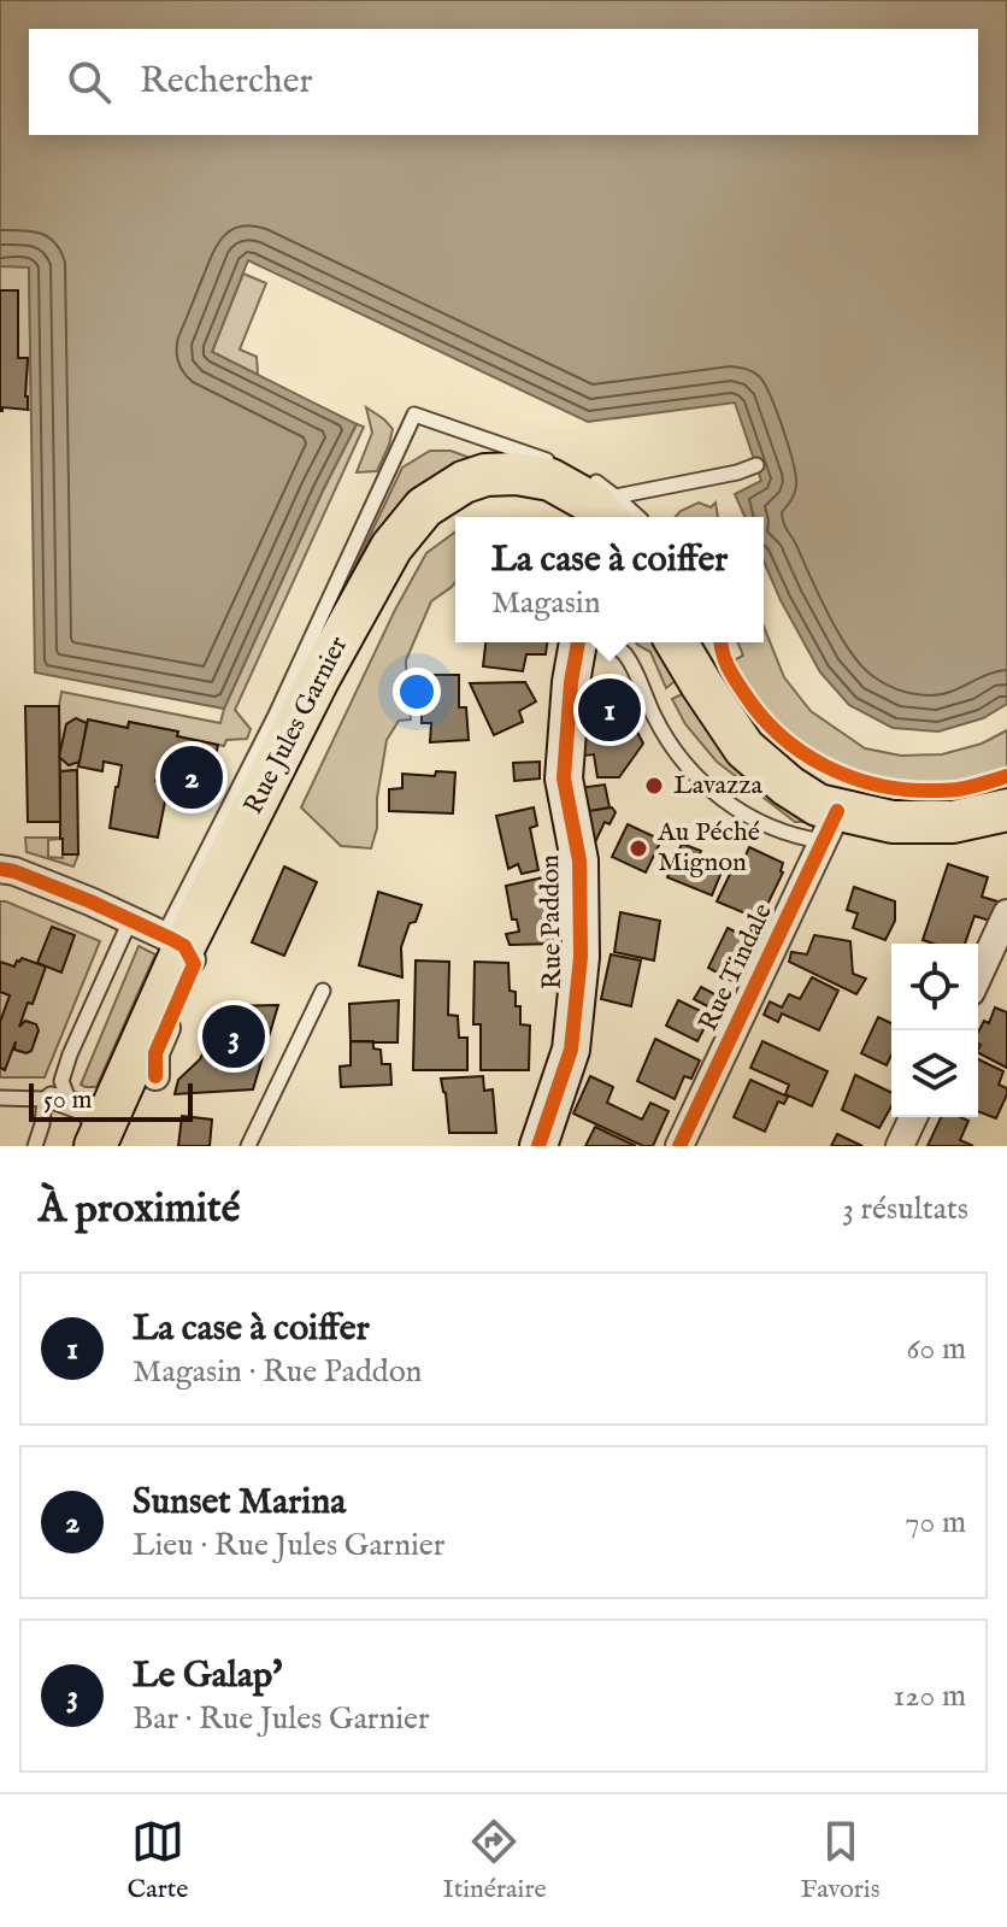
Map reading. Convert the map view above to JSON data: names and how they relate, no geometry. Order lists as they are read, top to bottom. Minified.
{"streets":{"main road":["Rue Jules Garnier"],"street":["Rue Paddon","Rue Tindale"]},"places":["Lavazza","Au Péché Mignon"],"scale_bar":"50 m","page":{"search":"Rechercher","popup":["La case à coiffer","Magasin"],"pins":["1","2","3"],"scale":"50 m","heading":["À proximité","3 résultats"],"list":[{"mark":"1","name":"La case à coiffer","note":"Magasin · Rue Paddon","value":"60 m"},{"mark":"2","name":"Sunset Marina","note":"Lieu · Rue Jules Garnier","value":"70 m"},{"mark":"3","name":"Le Galap'","note":"Bar · Rue Jules Garnier","value":"120 m"}],"nav":["Carte","Itinéraire","Favoris"]}}
